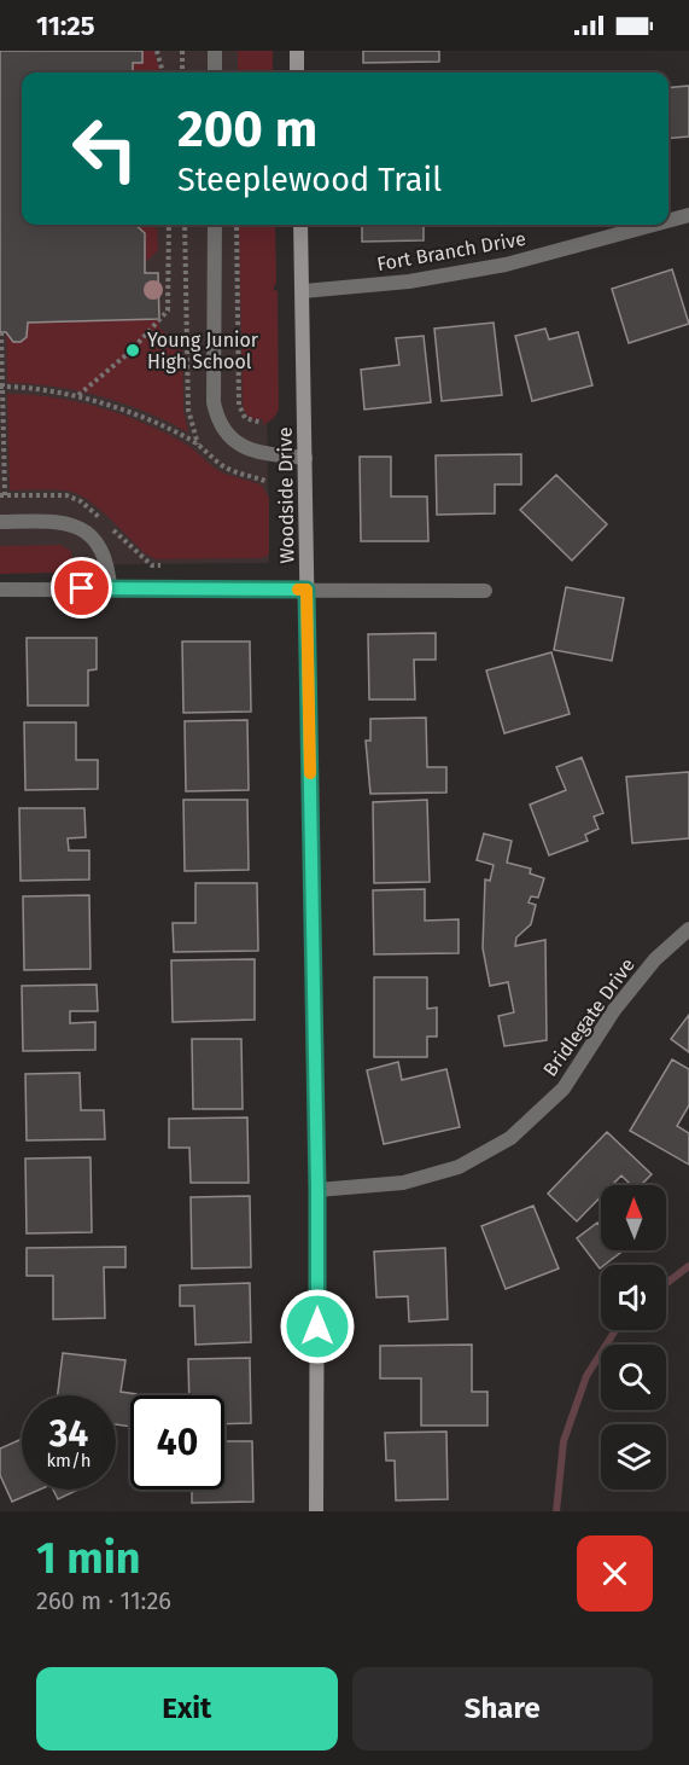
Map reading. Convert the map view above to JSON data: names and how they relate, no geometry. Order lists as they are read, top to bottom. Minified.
{"streets":{"street":["Fort Branch Drive","Woodside Drive","Bridlegate Drive"]},"crossings":[["Fort Branch Drive","Woodside Drive"],["Woodside Drive","Bridlegate Drive"]],"places":["Young Junior High School"],"north":"top","page":{"status":"11:25","turn":["200 m","Steeplewood Trail"],"speed":"34 km/h","limit":"40","heading":["1 min","260 m · 11:26"],"buttons":["Exit","Share"]}}
